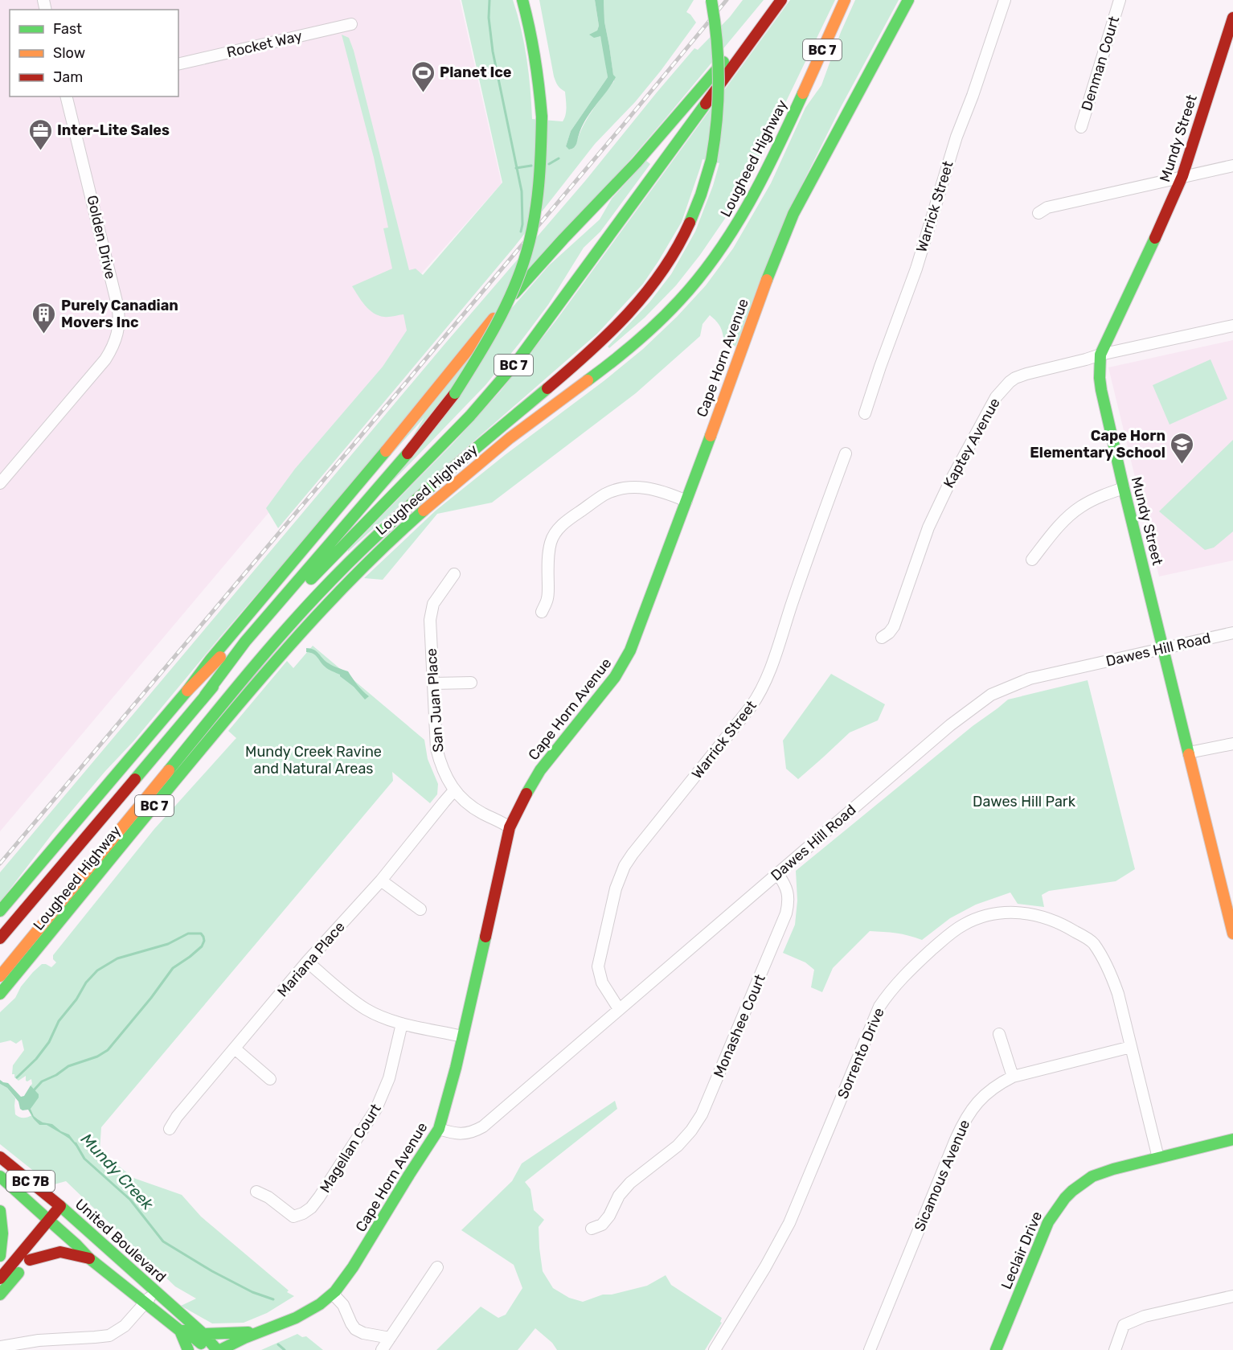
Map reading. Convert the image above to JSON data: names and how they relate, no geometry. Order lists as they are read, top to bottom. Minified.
{"streets":{"main road":["BC 7","Mundy Street","Lougheed Highway","Cape Horn Avenue","BC 7B","United Boulevard","Leclair Drive"],"street":["Rocket Way","Denman Court","Warrick Street","Golden Drive","Kaptey Avenue","Dawes Hill Road","San Juan Place","Mariana Place","Monashee Court","Sorrento Drive","Magellan Court","Sicamous Avenue"]},"crossings":[["Mundy Street","Kaptey Avenue"],["Mundy Street","Dawes Hill Road"],["Warrick Street","Dawes Hill Road"],["Cape Horn Avenue","Dawes Hill Road"],["Cape Horn Avenue","San Juan Place"],["Cape Horn Avenue","United Boulevard"],["Dawes Hill Road","Monashee Court"],["San Juan Place","Mariana Place"],["Sorrento Drive","Sicamous Avenue"],["Sorrento Drive","Leclair Drive"]],"water":["Mundy Creek"],"parks":["Mundy Creek Ravine and Natural Areas","Dawes Hill Park"],"places":{"sports":["Planet Ice"],"office":["Inter-Lite Sales"],"building":["Purely Canadian Movers Inc"],"school or university":["Cape Horn Elementary School"]},"legend":["Fast","Slow","Jam"]}
